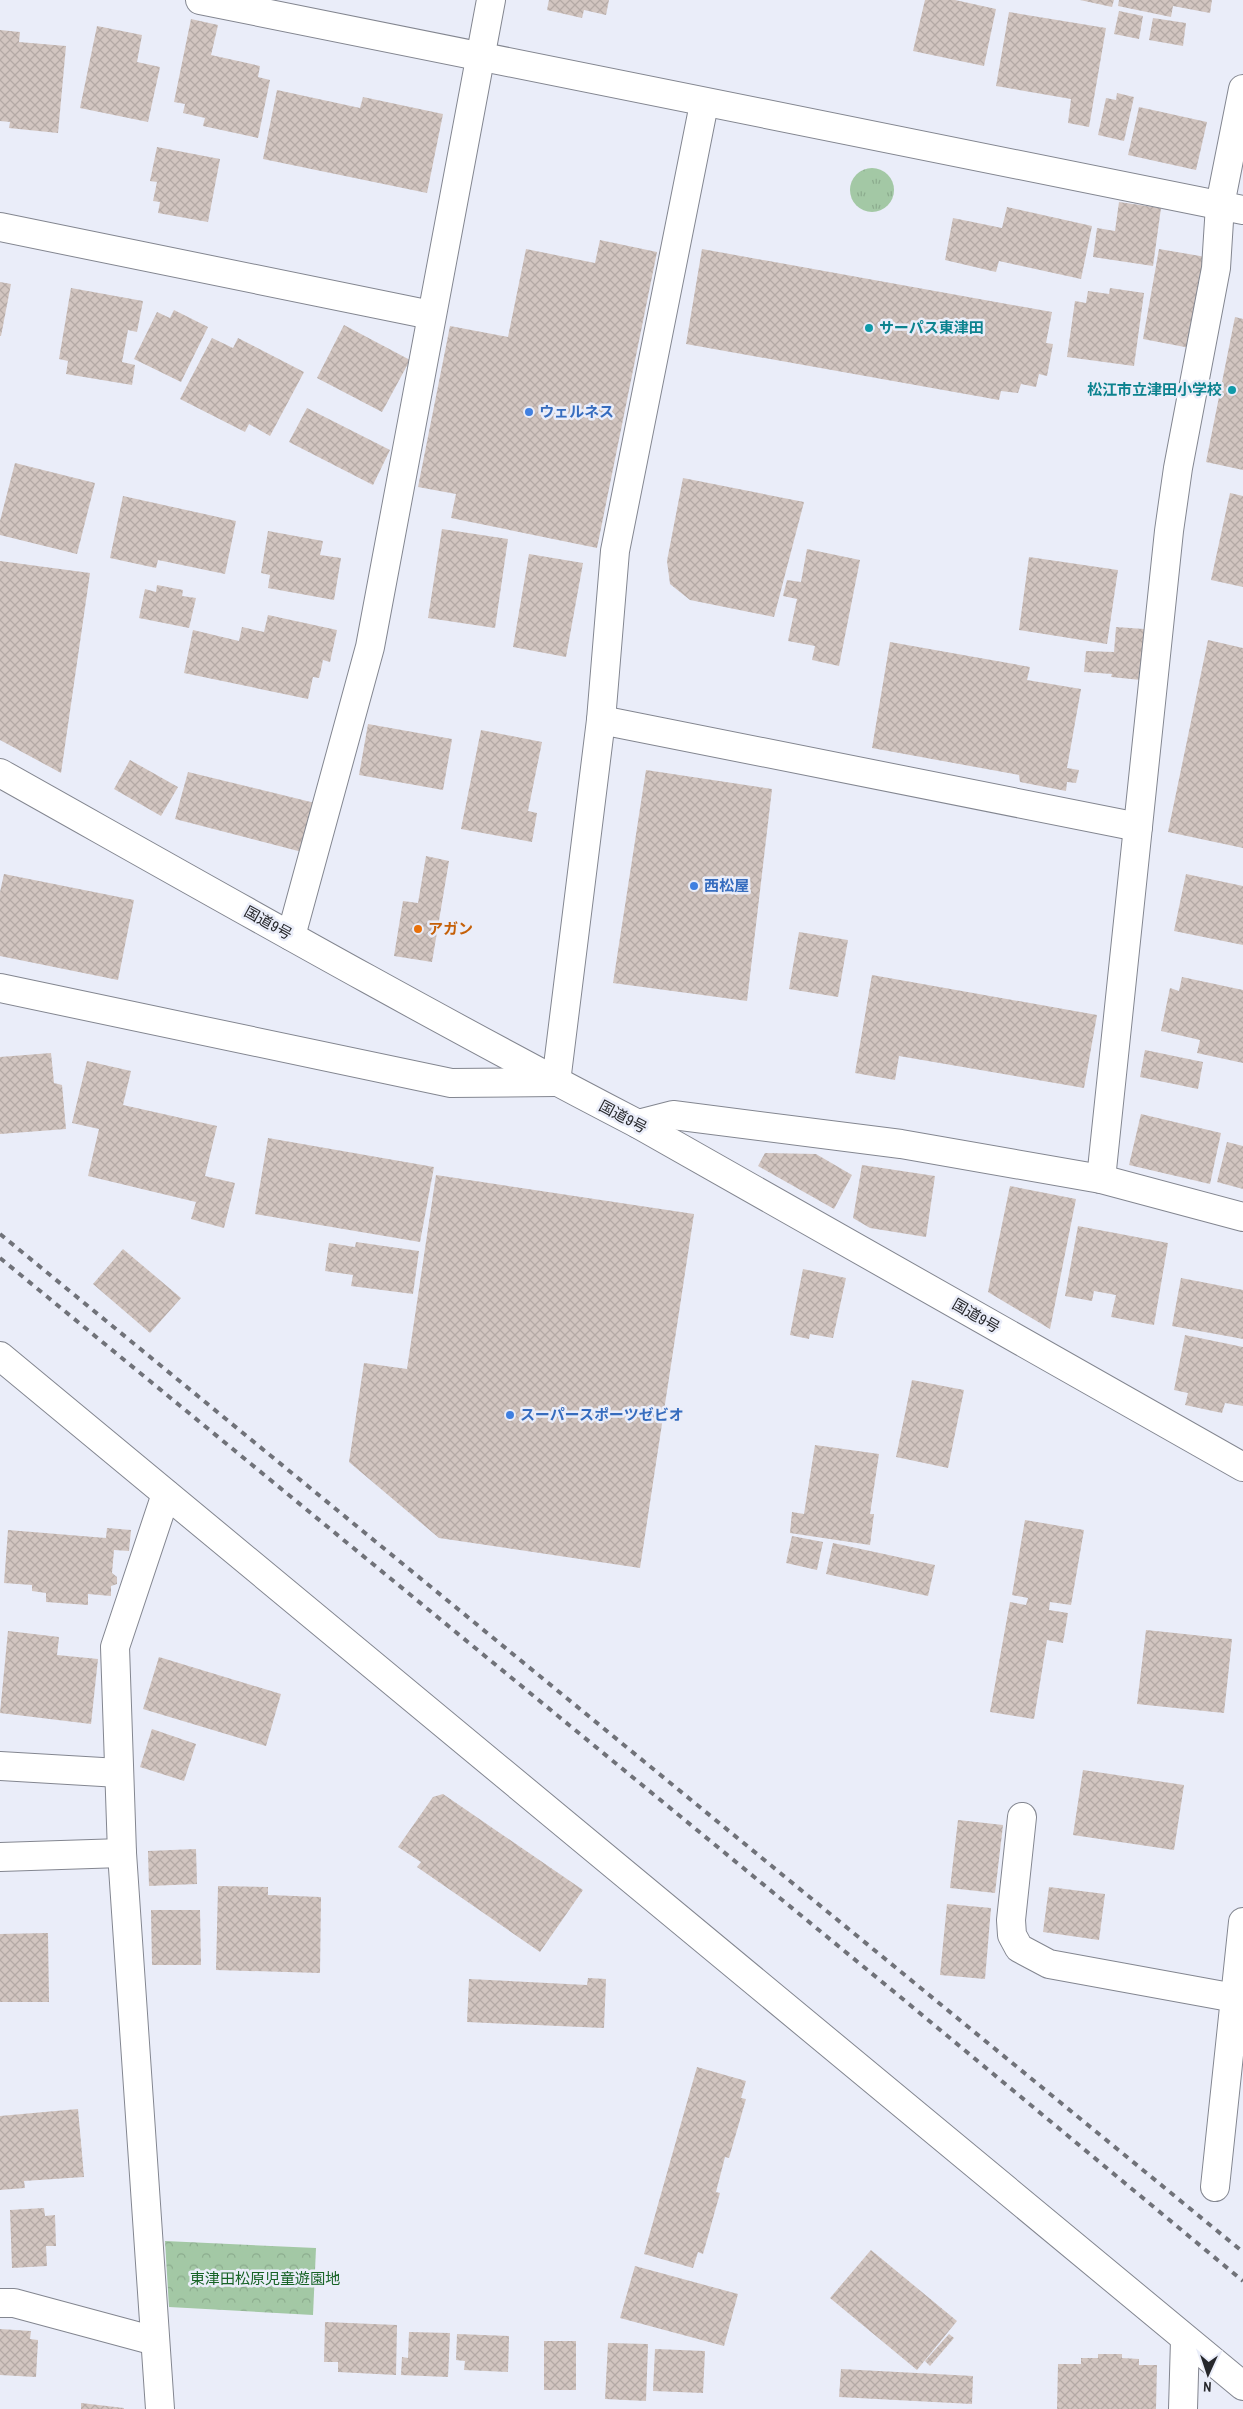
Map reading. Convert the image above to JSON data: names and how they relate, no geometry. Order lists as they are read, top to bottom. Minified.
{"streets":{"main road":["国道9号"]},"parks":["東津田松原児童遊園地"],"places":["サーパス東津田","松江市立津田小学校","ウェルネス","西松屋","アガン","スーパースポーツゼビオ"],"north":"bottom"}
